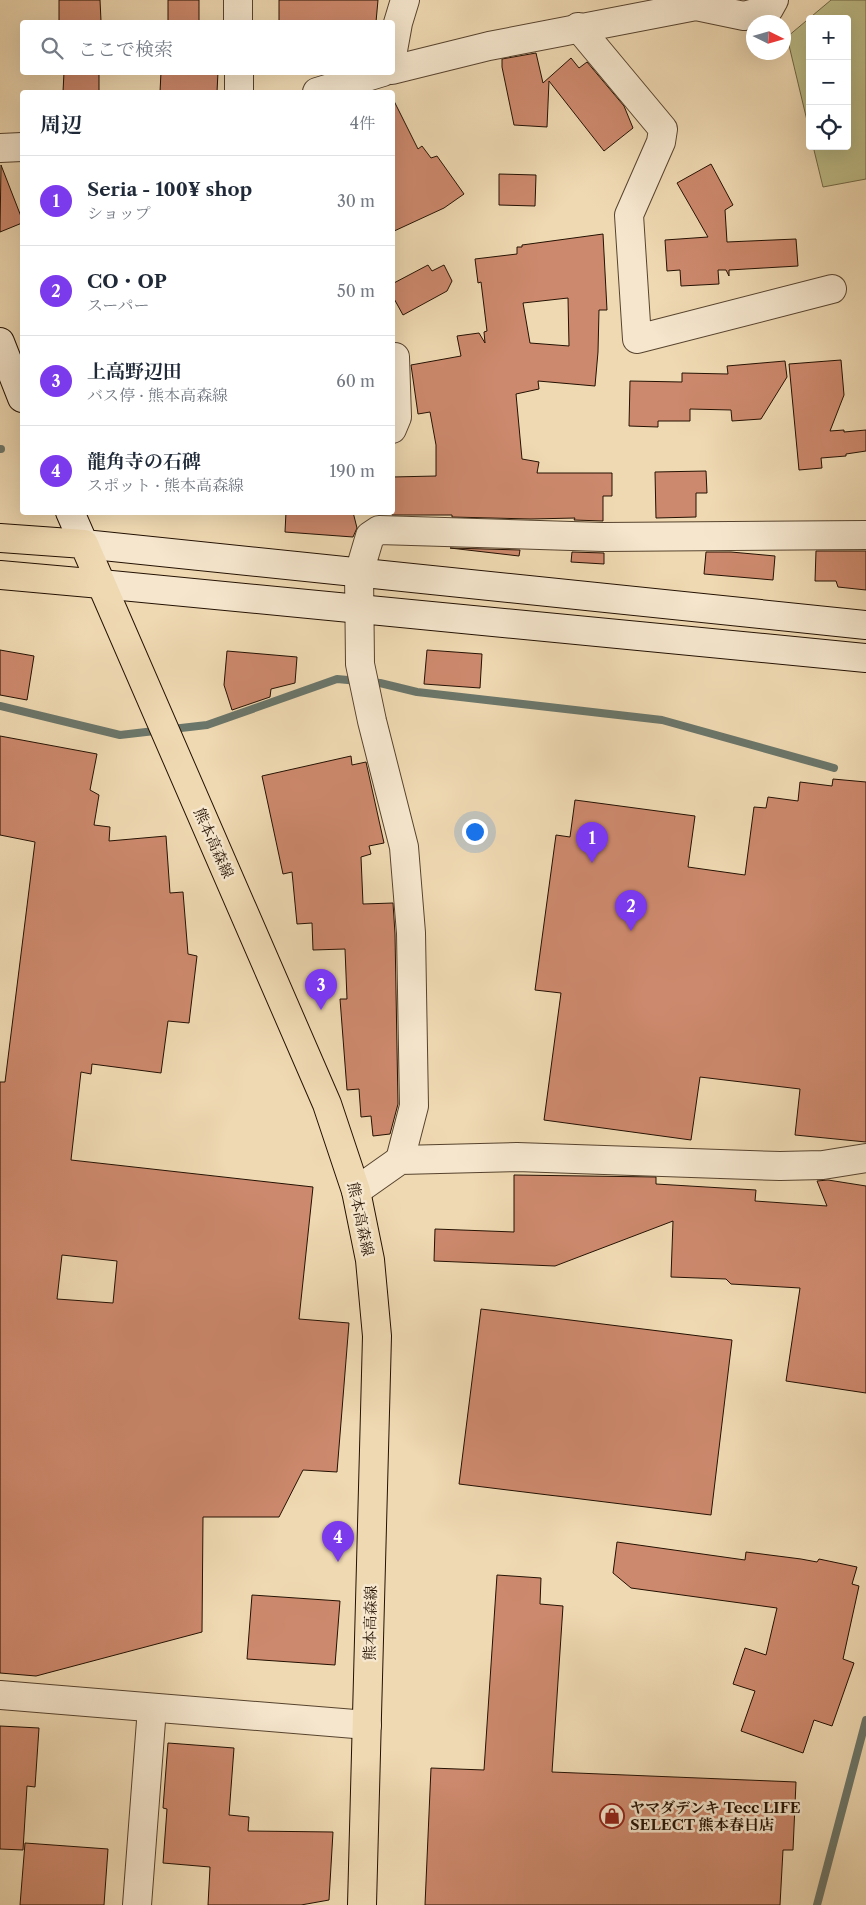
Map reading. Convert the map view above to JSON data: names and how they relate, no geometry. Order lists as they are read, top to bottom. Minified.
{"streets":{"main road":["熊本高森線"]},"places":{"shop":["ヤマダデンキ Tecc LIFE SELECT 熊本春日店"]},"north":"right","page":{"map_buttons":["+","−"],"search":"ここで検索","heading":["周辺","4件"],"list":[{"mark":"1","name":"Seria - 100¥ shop","note":"ショップ","value":"30 m"},{"mark":"2","name":"CO・OP","note":"スーパー","value":"50 m"},{"mark":"3","name":"上高野辺田","note":"バス停 · 熊本高森線","value":"60 m"},{"mark":"4","name":"龍角寺の石碑","note":"スポット · 熊本高森線","value":"190 m"}],"pins":["1","2","3","4"]}}
